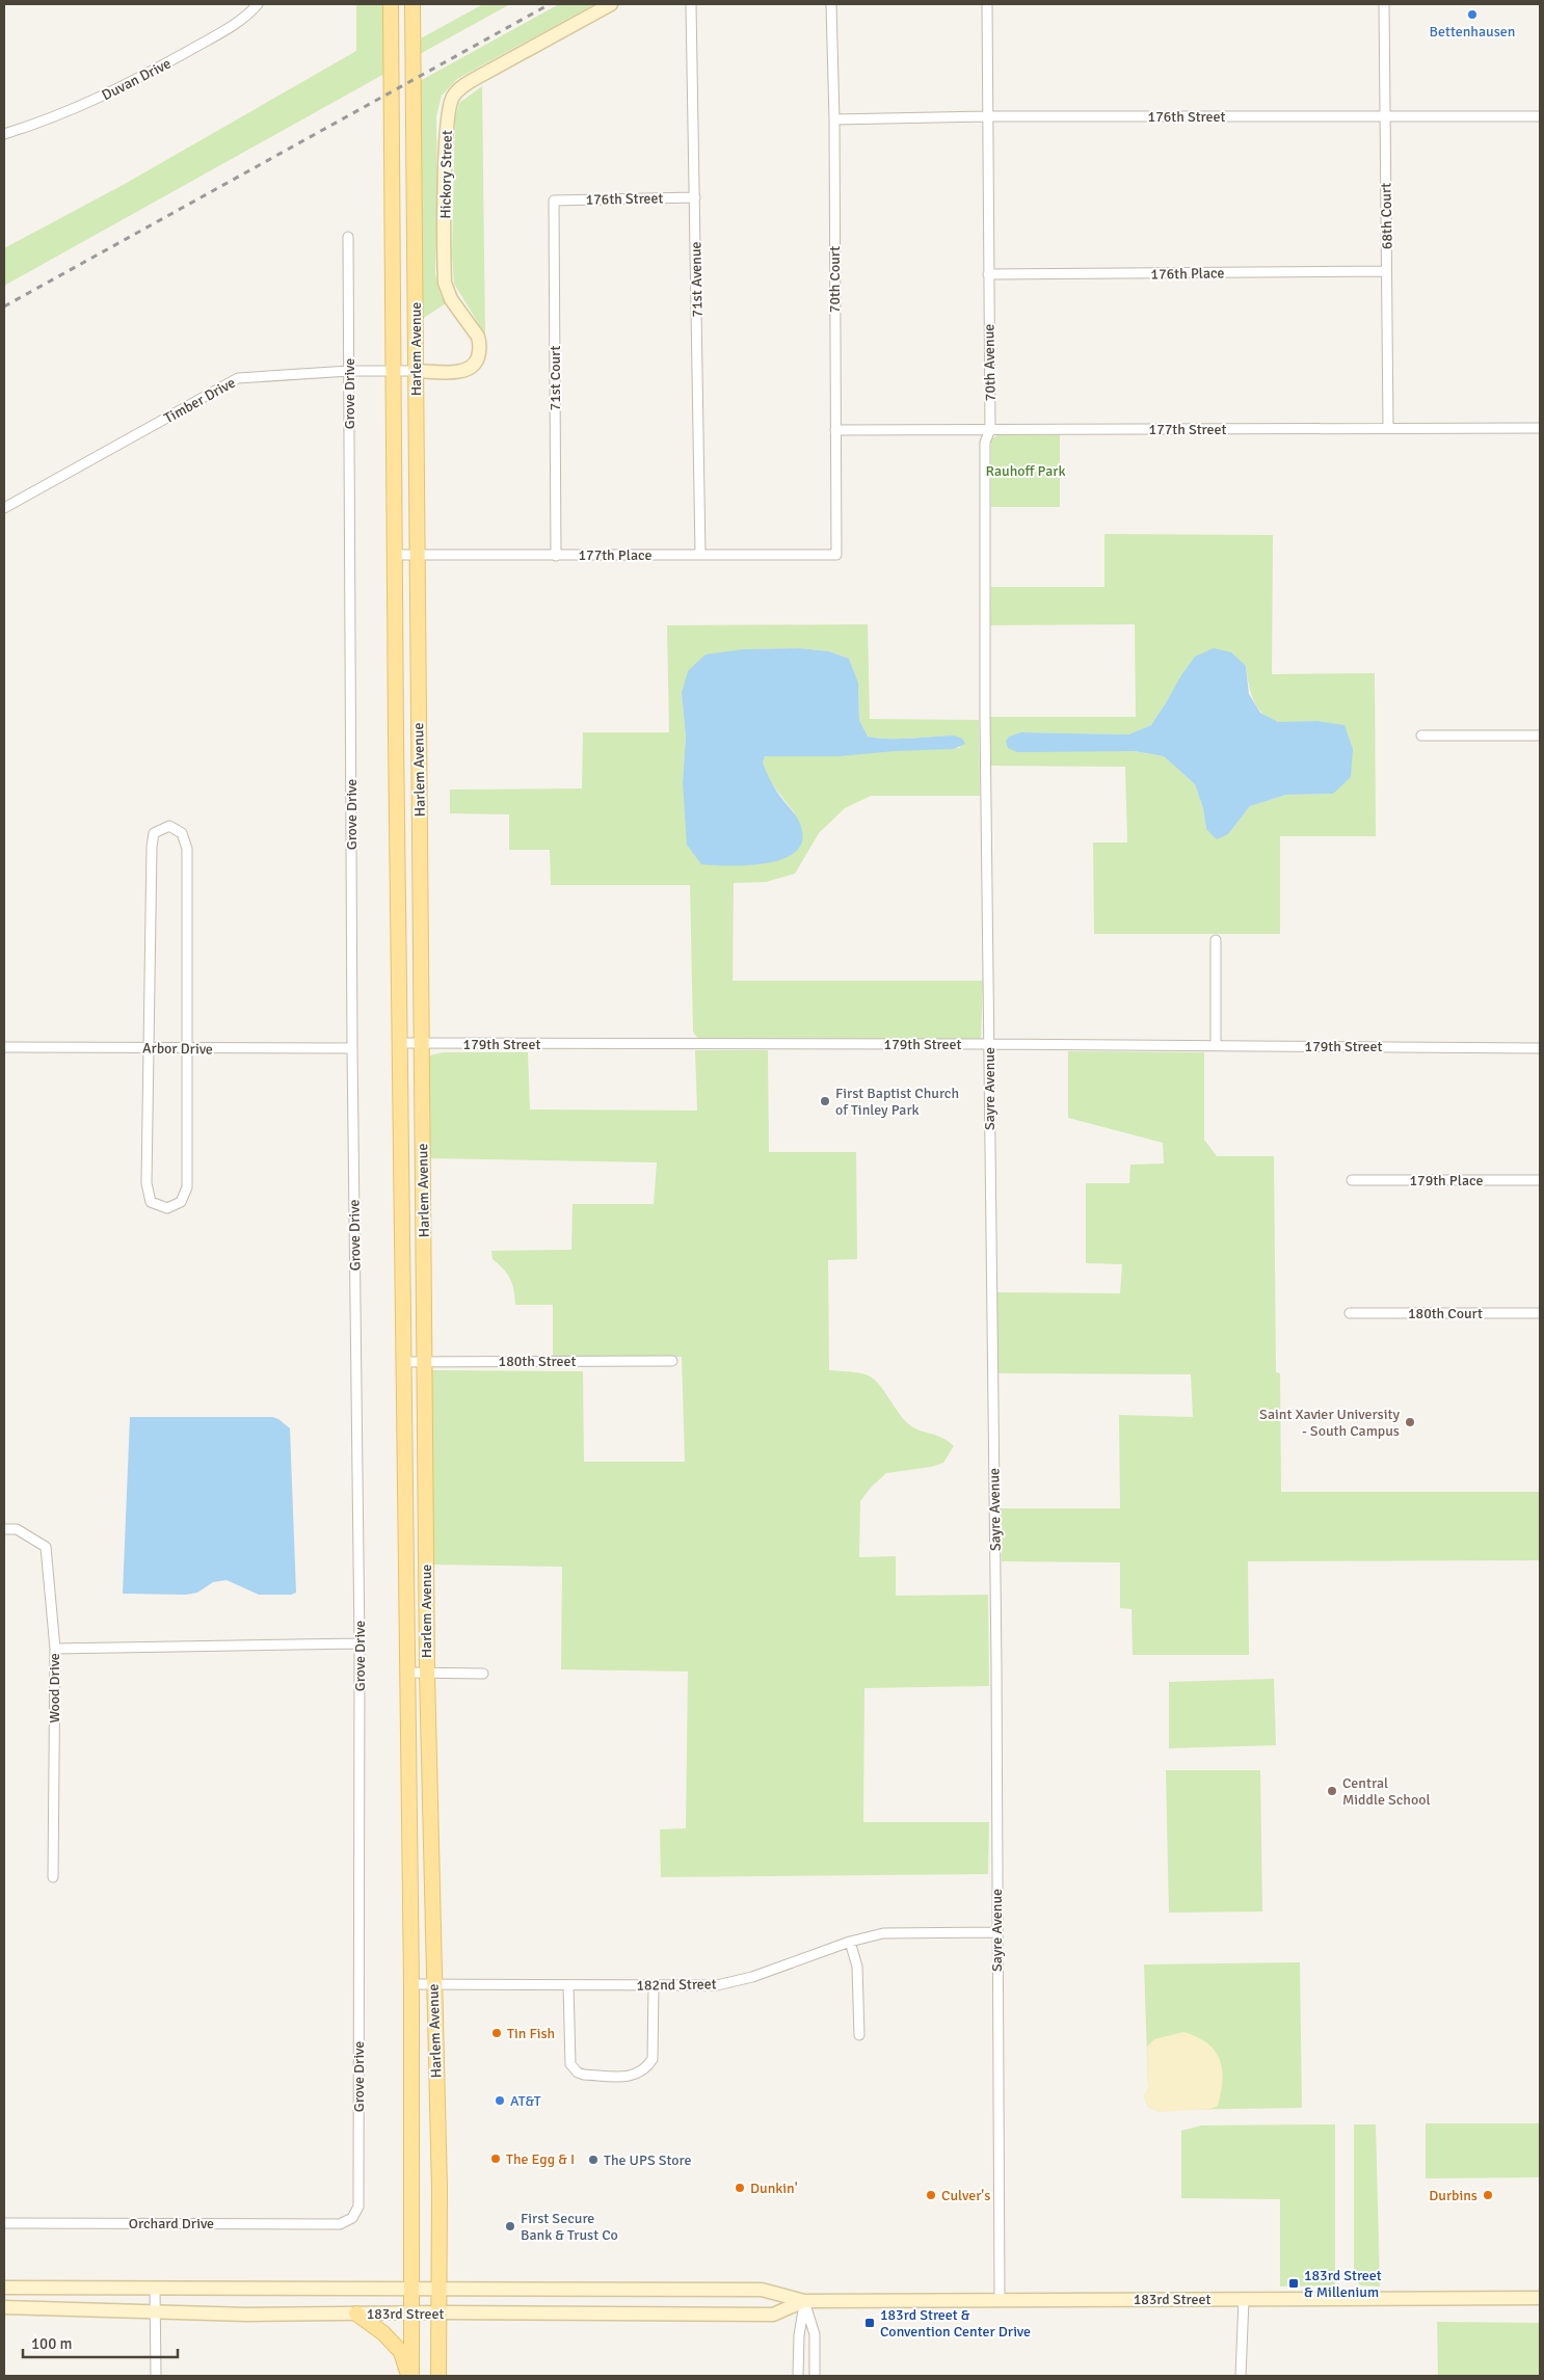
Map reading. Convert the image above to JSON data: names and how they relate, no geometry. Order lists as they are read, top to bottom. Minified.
{"streets":{"main road":["Harlem Avenue"],"street":["Duvan Drive","176th Street","Hickory Street","68th Court","176th Place","71st Avenue","70th Court","70th Avenue","71st Court","Grove Drive","Timber Drive","177th Street","177th Place","179th Street","Arbor Drive","Sayre Avenue","179th Place","180th Court","180th Street","Wood Drive","182nd Street","Orchard Drive","183rd Street"]},"crossings":[["176th Street","68th Court"],["176th Street","71st Avenue"],["176th Street","70th Court"],["176th Street","70th Avenue"],["176th Street","71st Court"],["Hickory Street","Harlem Avenue"],["Hickory Street","Timber Drive"],["68th Court","176th Place"],["68th Court","177th Street"],["176th Place","70th Avenue"],["71st Avenue","177th Place"],["70th Court","177th Street"],["70th Court","177th Place"],["Harlem Avenue","Timber Drive"],["Harlem Avenue","177th Place"],["Harlem Avenue","179th Street"],["Harlem Avenue","180th Street"],["Harlem Avenue","182nd Street"],["Harlem Avenue","183rd Street"],["70th Avenue","177th Street"],["70th Avenue","Sayre Avenue"],["71st Court","177th Place"],["Grove Drive","Timber Drive"],["Grove Drive","Arbor Drive"],["Grove Drive","Orchard Drive"],["179th Street","Sayre Avenue"],["Sayre Avenue","182nd Street"],["Sayre Avenue","183rd Street"]],"parks":["Rauhoff Park"],"places":{"other":["Bettenhausen","First Baptist Church of Tinley Park","Saint Xavier University - South Campus","Central Middle School","Tin Fish","AT&T","The Egg & I","The UPS Store","Dunkin'","Culver's","Durbins","First Secure Bank & Trust Co"],"transit":["183rd Street & Millenium","183rd Street & Convention Center Drive"]},"scale_bar":"100 m"}
